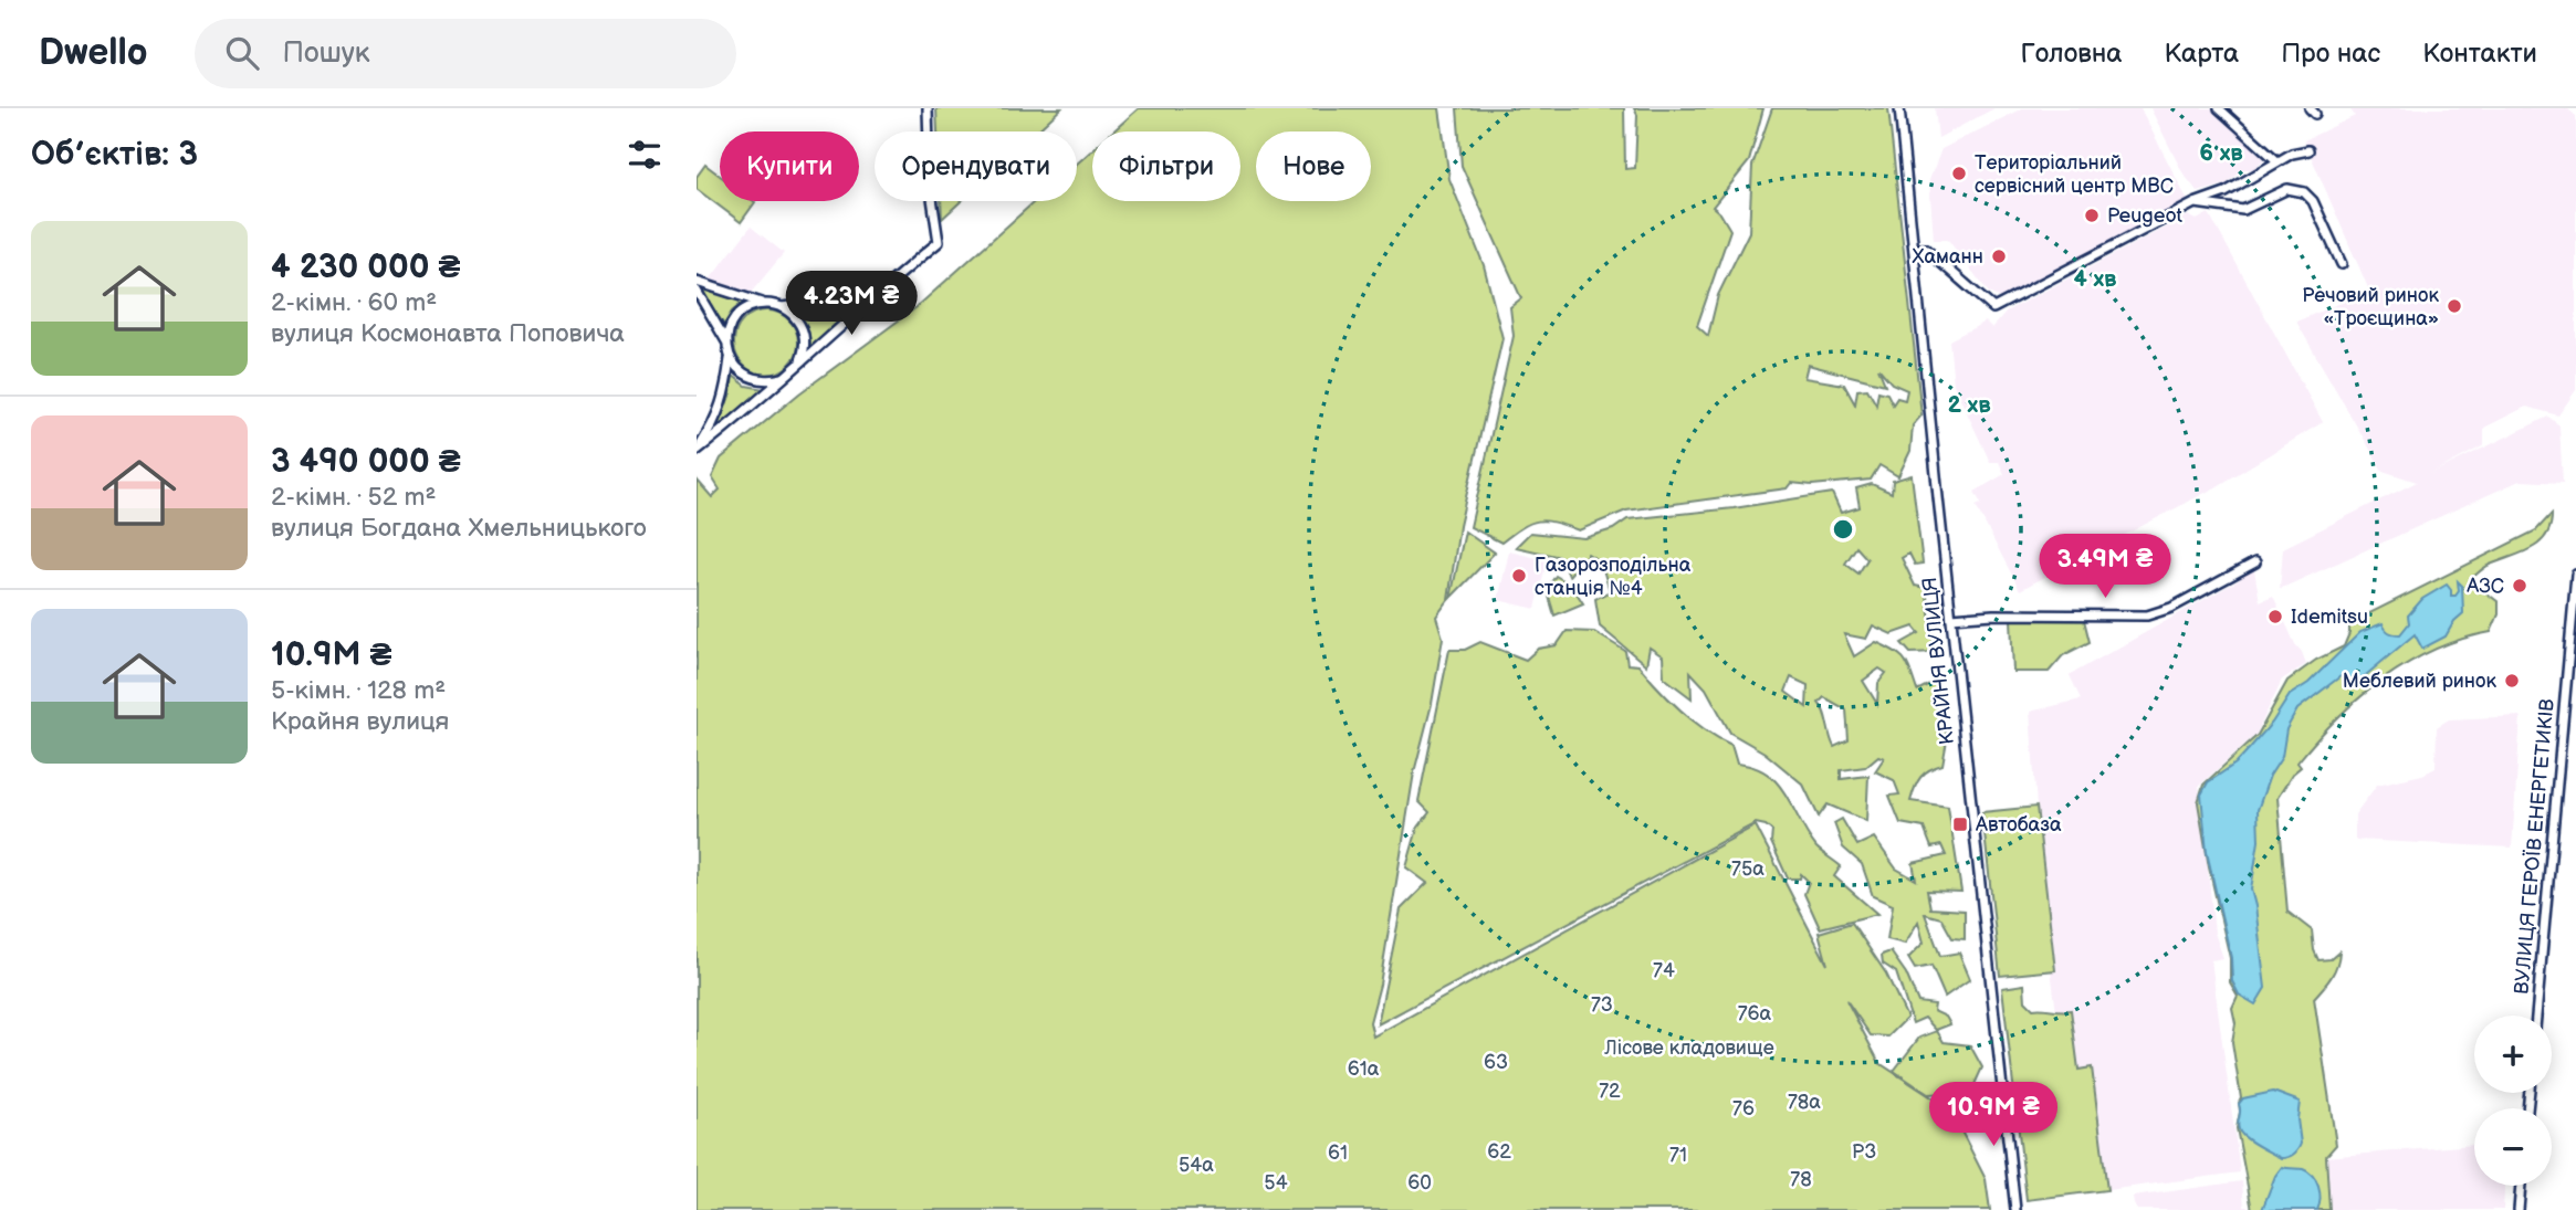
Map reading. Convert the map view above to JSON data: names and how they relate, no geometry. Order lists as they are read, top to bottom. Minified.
{"streets":{"street":["КРАЙНЯ ВУЛИЦЯ","ВУЛИЦЯ ГЕРОЇВ ЕНЕРГЕТИКІВ"]},"parks":["75а","74","73","76а","Лісове кладовище","63","61а","72","78а","76","62","Р3","61","71","54а","78","54","60"],"places":{"other":["Територіальний сервісний центр МВС","Peugeot","Хаманн","Речовий ринок «Троєщина»","Газорозподільна станція №4","АЗС","Idemitsu","Меблевий ринок"],"transit":["Автобаза"]},"page":{"header":"Dwello","search":"Пошук","nav":["Головна","Карта","Про нас","Контакти"],"heading":"Об’єктів: 3","chip":["Купити","Орендувати","Фільтри","Нове"],"list":[{"name":"4 230 000 ₴","note":"2-кімн. · 60 m² · вулиця Космонавта Поповича"},{"name":"3 490 000 ₴","note":"2-кімн. · 52 m² · вулиця Богдана Хмельницького"},{"name":"10.9M ₴","note":"5-кімн. · 128 m² · Крайня вулиця"}],"price":["4.23M ₴","3.49M ₴","10.9M ₴"],"map_buttons":["+","−"]},"rings":["6 хв","4 хв","2 хв"]}
